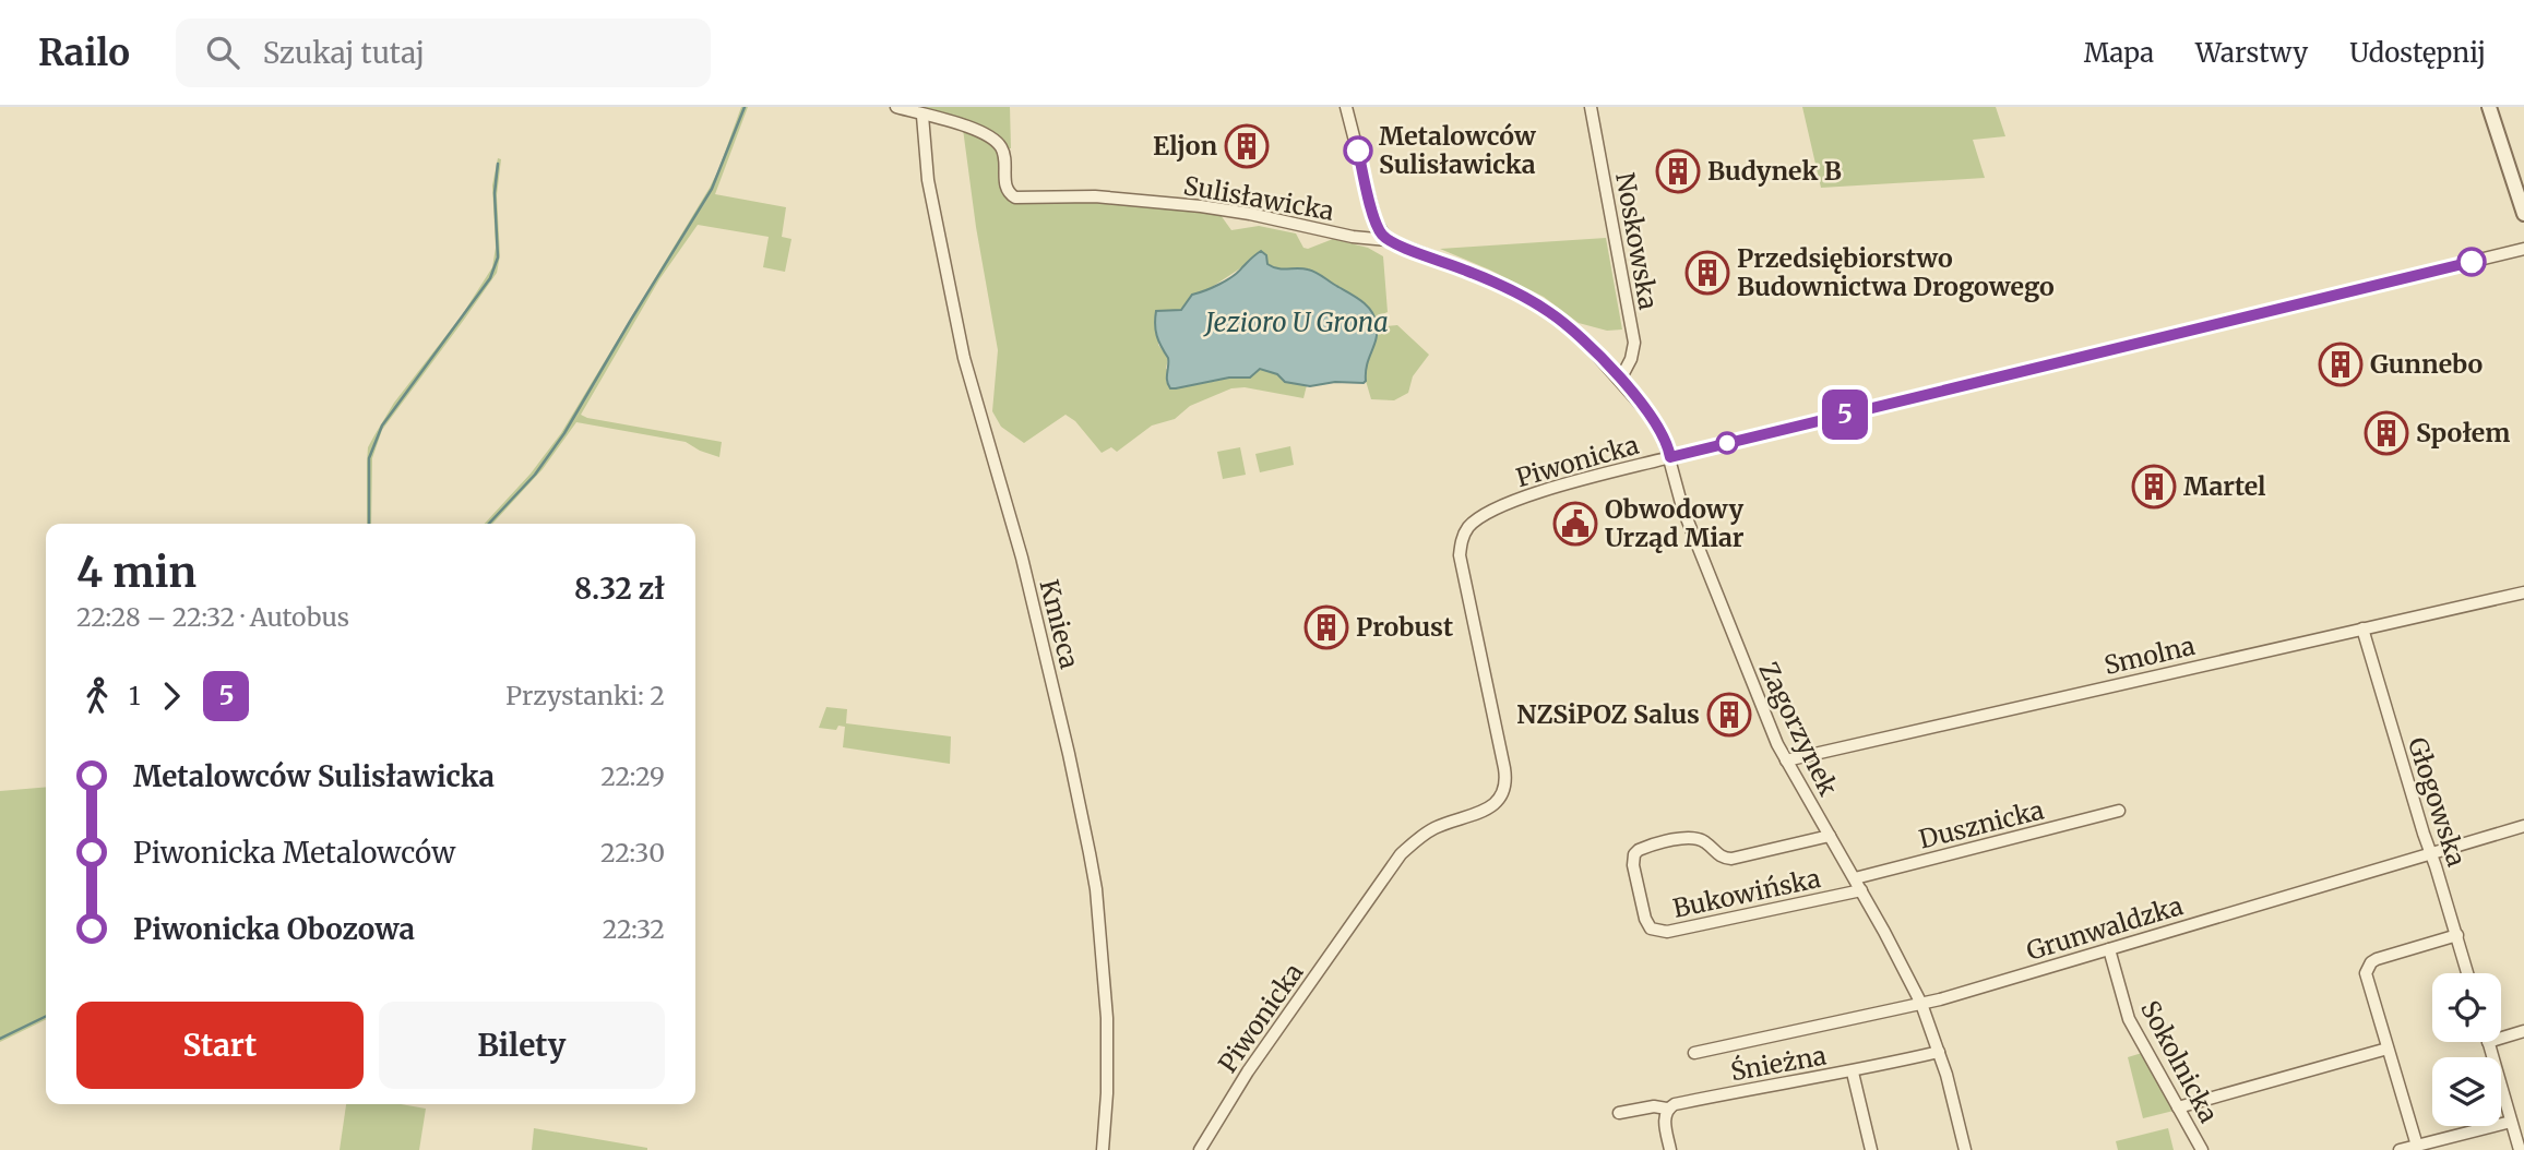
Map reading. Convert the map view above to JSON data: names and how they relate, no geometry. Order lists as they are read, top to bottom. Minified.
{"streets":{"street":["Sulisławicka","Noskowska","Piwonicka","Kmieca","Smolna","Zagorzynek","Głogowska","Dusznicka","Bukowińska","Grunwaldzka","Sokolnicka","Śnieżna"]},"crossings":[["Sulisławicka","Noskowska"],["Sulisławicka","Piwonicka"],["Sulisławicka","Kmieca"],["Sulisławicka","Zagorzynek"],["Piwonicka","Zagorzynek"],["Smolna","Zagorzynek"],["Smolna","Głogowska"],["Zagorzynek","Dusznicka"],["Zagorzynek","Bukowińska"],["Zagorzynek","Grunwaldzka"],["Zagorzynek","Śnieżna"],["Głogowska","Grunwaldzka"],["Grunwaldzka","Sokolnicka"]],"water":["Jezioro U Grona"],"places":{"building":["Eljon","Budynek B","Przedsiębiorstwo Budownictwa Drogowego","Gunnebo","Społem","Martel","Probust","NZSiPOZ Salus"],"other":["Metalowców Sulisławicka"],"public building":["Obwodowy Urząd Miar"]},"lines":["bus line 5"],"page":{"header":"Railo","search":"Szukaj tutaj","nav":["Mapa","Warstwy","Udostępnij"],"on_map":"5","heading":["4 min","22:28 – 22:32 · Autobus","8.32 zł"],"legs":["1","5","Przystanki: 2"],"list":[{"name":"Metalowców Sulisławicka","value":"22:29"},{"name":"Piwonicka Metalowców","value":"22:30"},{"name":"Piwonicka Obozowa","value":"22:32"}],"buttons":["Start","Bilety"]}}
